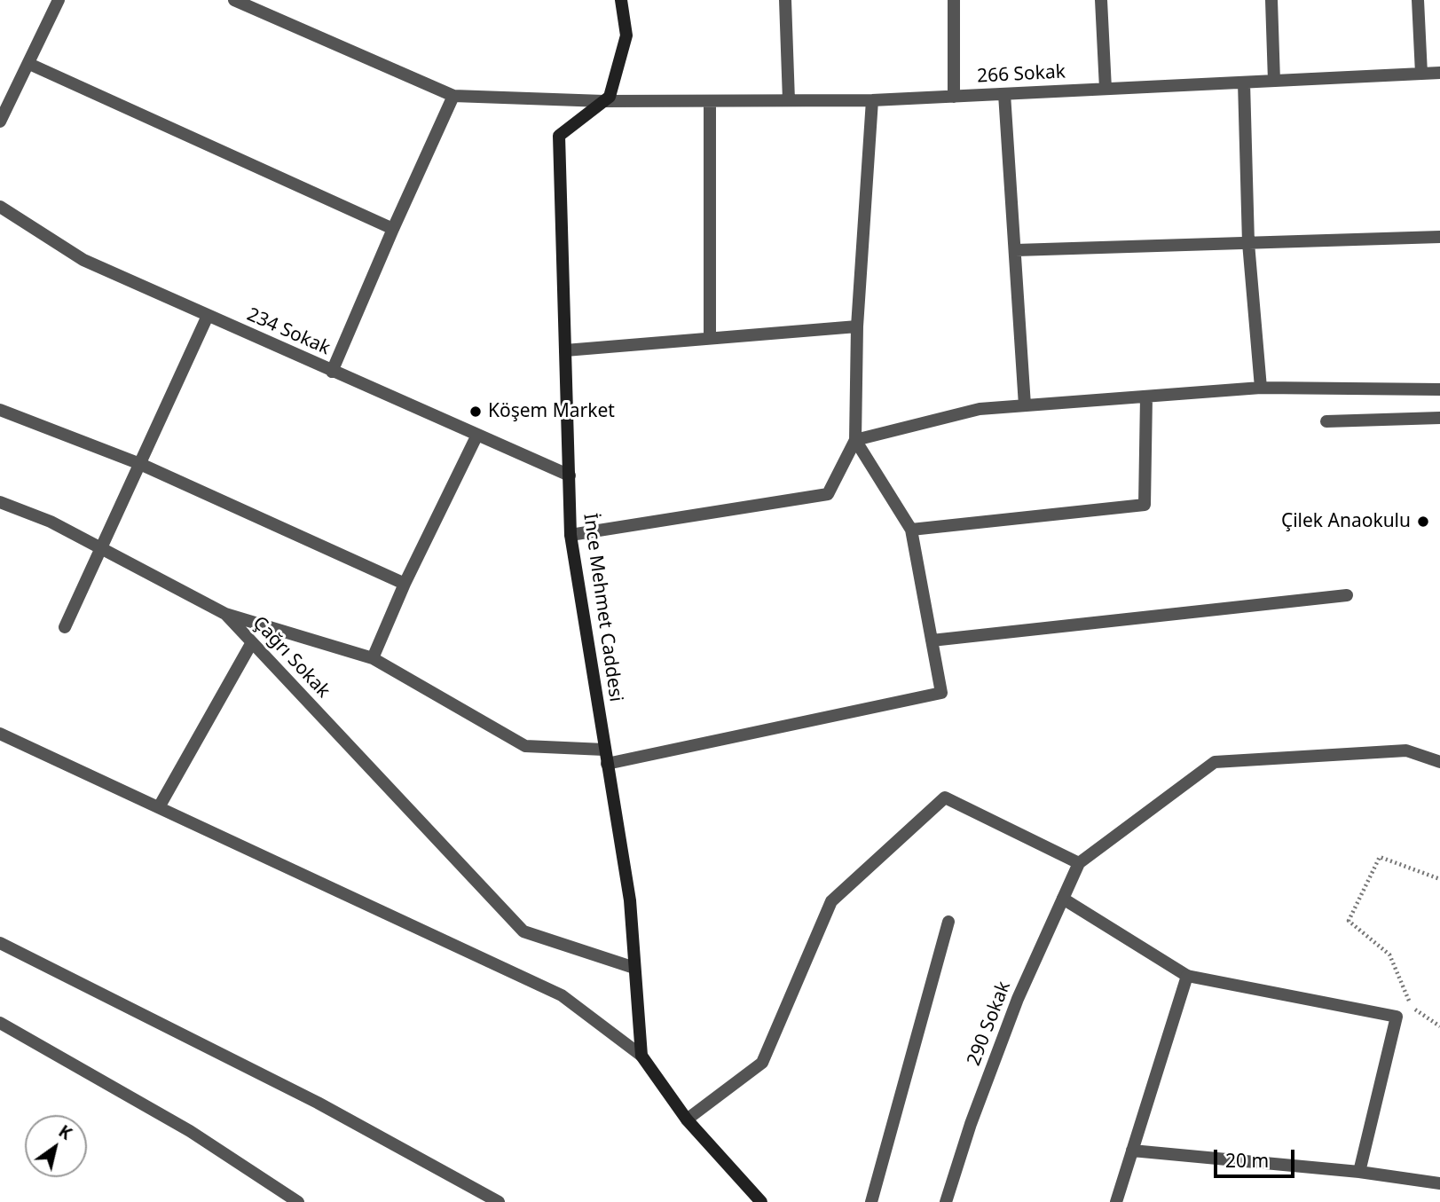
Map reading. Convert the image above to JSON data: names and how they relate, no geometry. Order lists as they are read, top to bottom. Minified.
{"streets":{"street":["266 Sokak","234 Sokak","İnce Mehmet Caddesi","Çağrı Sokak","290 Sokak"]},"crossings":[["266 Sokak","İnce Mehmet Caddesi"],["234 Sokak","İnce Mehmet Caddesi"],["İnce Mehmet Caddesi","Çağrı Sokak"]],"places":["Köşem Market","Çilek Anaokulu"],"scale_bar":"20 m","north":"top right"}
